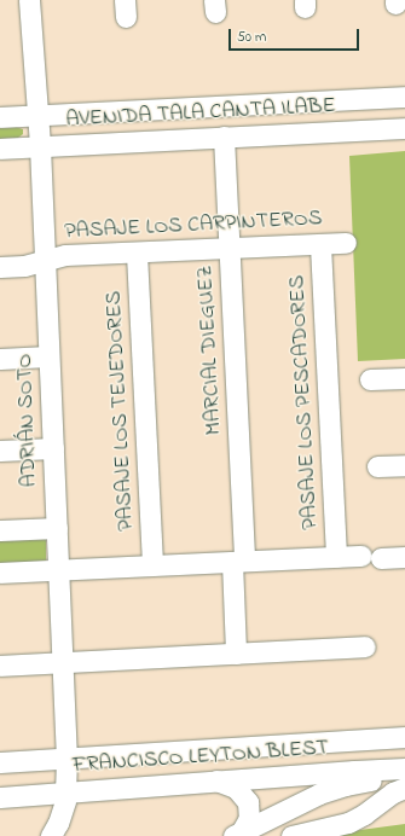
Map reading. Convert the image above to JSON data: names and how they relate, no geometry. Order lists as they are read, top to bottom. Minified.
{"streets":{"street":["AVENIDA TALA CANTA ILABE","PASAJE LOS CARPINTEROS","MARCIAL DIEGUEZ","PASAJE LOS PESCADORES","PASAJE LOS TEJEDORES","ADRIÁN SOTO","FRANCISCO LEYTON BLEST"]},"crossings":[["AVENIDA TALA CANTA ILABE","MARCIAL DIEGUEZ"],["AVENIDA TALA CANTA ILABE","ADRIÁN SOTO"],["PASAJE LOS CARPINTEROS","MARCIAL DIEGUEZ"],["PASAJE LOS CARPINTEROS","PASAJE LOS PESCADORES"],["PASAJE LOS CARPINTEROS","PASAJE LOS TEJEDORES"],["PASAJE LOS CARPINTEROS","ADRIÁN SOTO"],["ADRIÁN SOTO","FRANCISCO LEYTON BLEST"]],"scale_bar":"50 m"}
